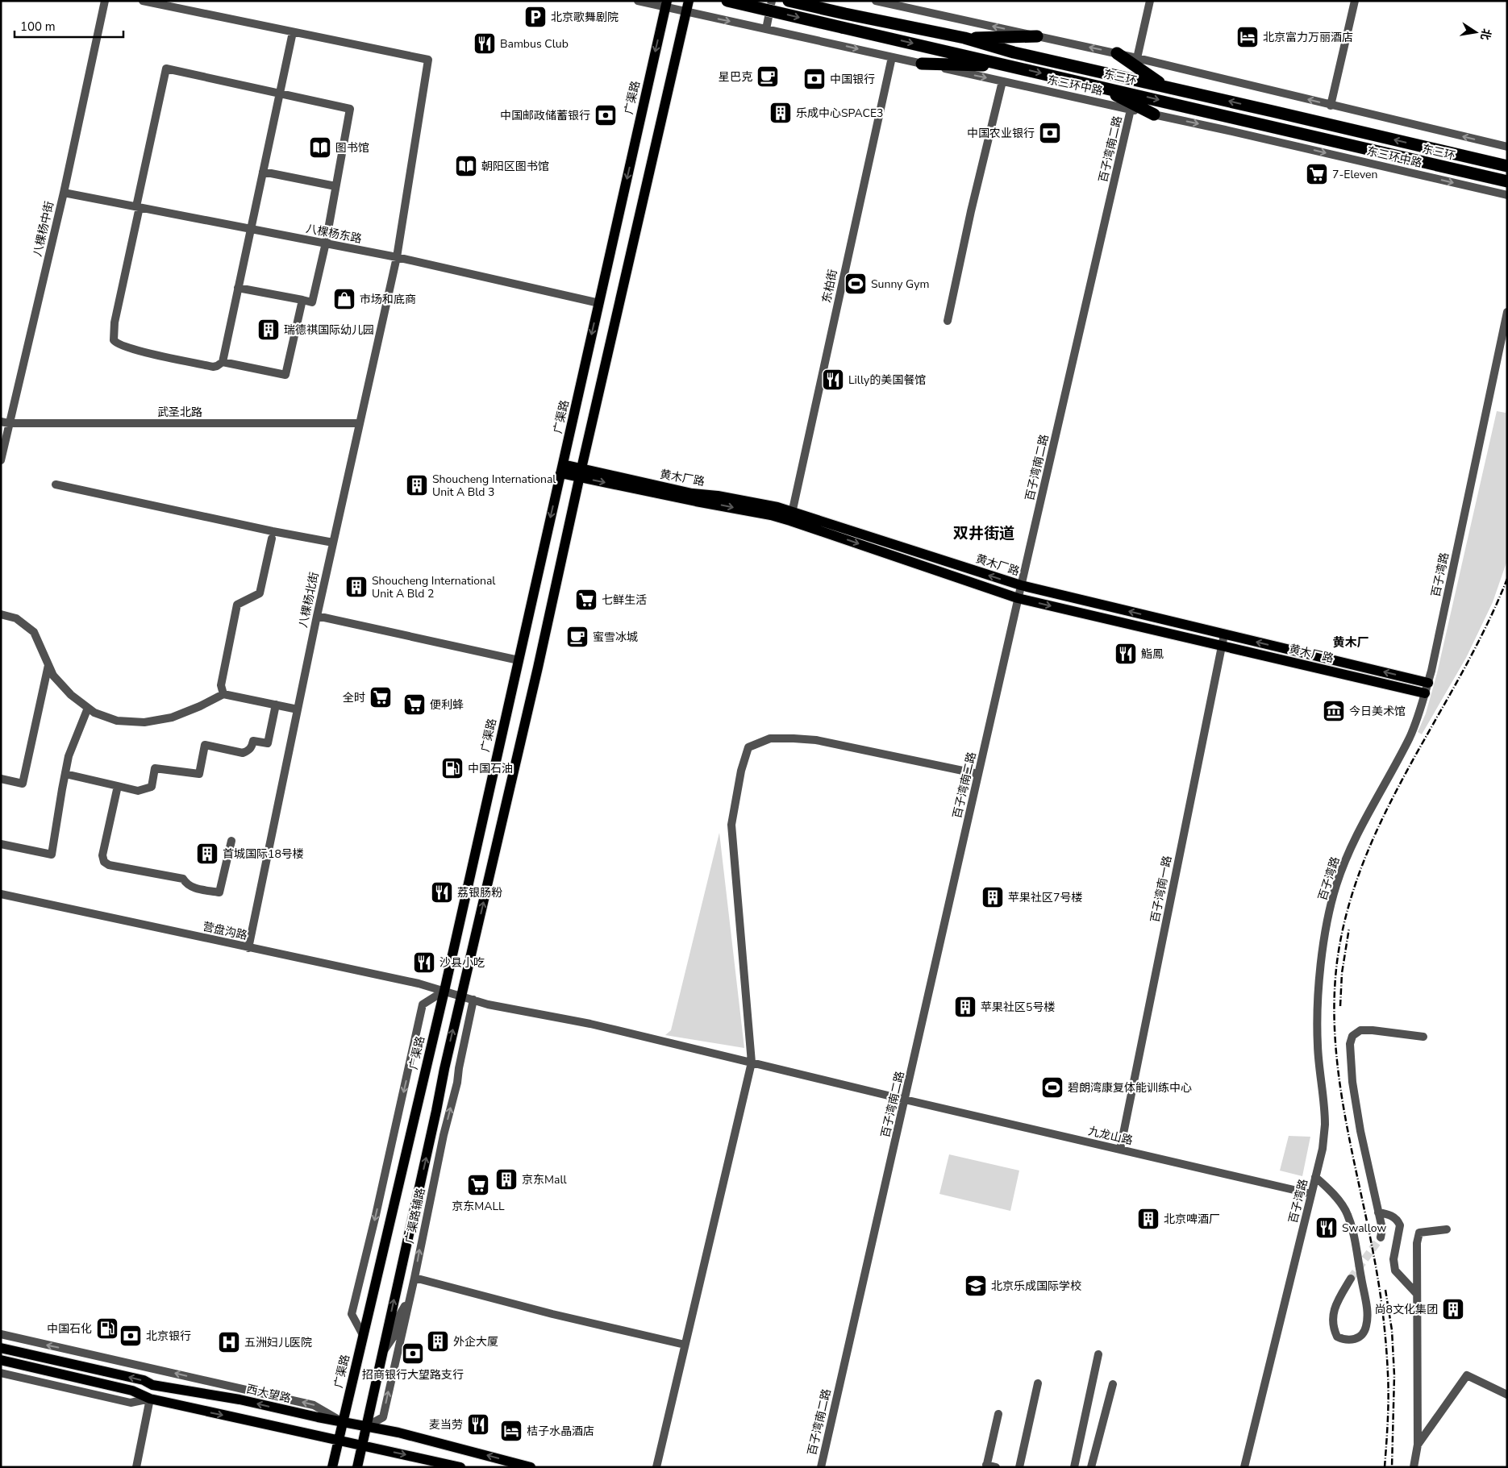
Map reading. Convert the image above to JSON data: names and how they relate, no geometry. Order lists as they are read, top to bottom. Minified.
{"streets":{"highway":["东三环"],"main road":["广渠路","黄木厂路","西大望路"],"street":["东三环中路","百子湾南二路","八棵杨中街","八棵杨东路","东柏街","武圣北路","百子湾路","八棵杨北街","百子湾南一路","营盘沟路","九龙山路","广渠路辅路"]},"crossings":[["东三环中路","广渠路"],["东三环中路","百子湾南二路"],["东三环中路","东柏街"],["广渠路","八棵杨东路"],["广渠路","黄木厂路"],["广渠路","营盘沟路"],["广渠路","西大望路"],["百子湾南二路","黄木厂路"],["百子湾南二路","九龙山路"],["八棵杨中街","八棵杨东路"],["八棵杨中街","武圣北路"],["八棵杨东路","八棵杨北街"],["东柏街","黄木厂路"],["武圣北路","八棵杨北街"],["黄木厂路","百子湾路"],["黄木厂路","百子湾南一路"],["百子湾路","九龙山路"],["八棵杨北街","营盘沟路"],["百子湾南一路","九龙山路"],["营盘沟路","九龙山路"],["营盘沟路","广渠路辅路"],["广渠路辅路","西大望路"]],"districts":["双井街道","黄木厂"],"places":{"parking":["北京歌舞剧院"],"hotel":["北京富力万丽酒店","桔子水晶酒店"],"restaurant":["Bambus Club","Lilly的美国餐馆","鮨鳳","荔银肠粉","沙县小吃","Swallow","麦当劳"],"cafe":["星巴克","蜜雪冰城"],"bank":["中国银行","中国邮政储蓄银行","中国农业银行","北京银行","招商银行大望路支行"],"building":["乐成中心SPACE3","瑞德祺国际幼儿园","Shoucheng International Unit A Bld 3","Shoucheng International Unit A Bld 2","首城国际18号楼","苹果社区7号楼","苹果社区5号楼","京东Mall","北京啤酒厂","尚8文化集团","外企大厦"],"library":["图书馆","朝阳区图书馆"],"supermarket":["7-Eleven","七鲜生活","全时","便利蜂","京东MALL"],"sports":["Sunny Gym","碧朗湾康复体能训练中心"],"shop":["市场和底商"],"museum":["今日美术馆"],"fuel station":["中国石油","中国石化"],"school or university":["北京乐成国际学校"],"hospital":["五洲妇儿医院"]},"scale_bar":"100 m","north":"right"}
